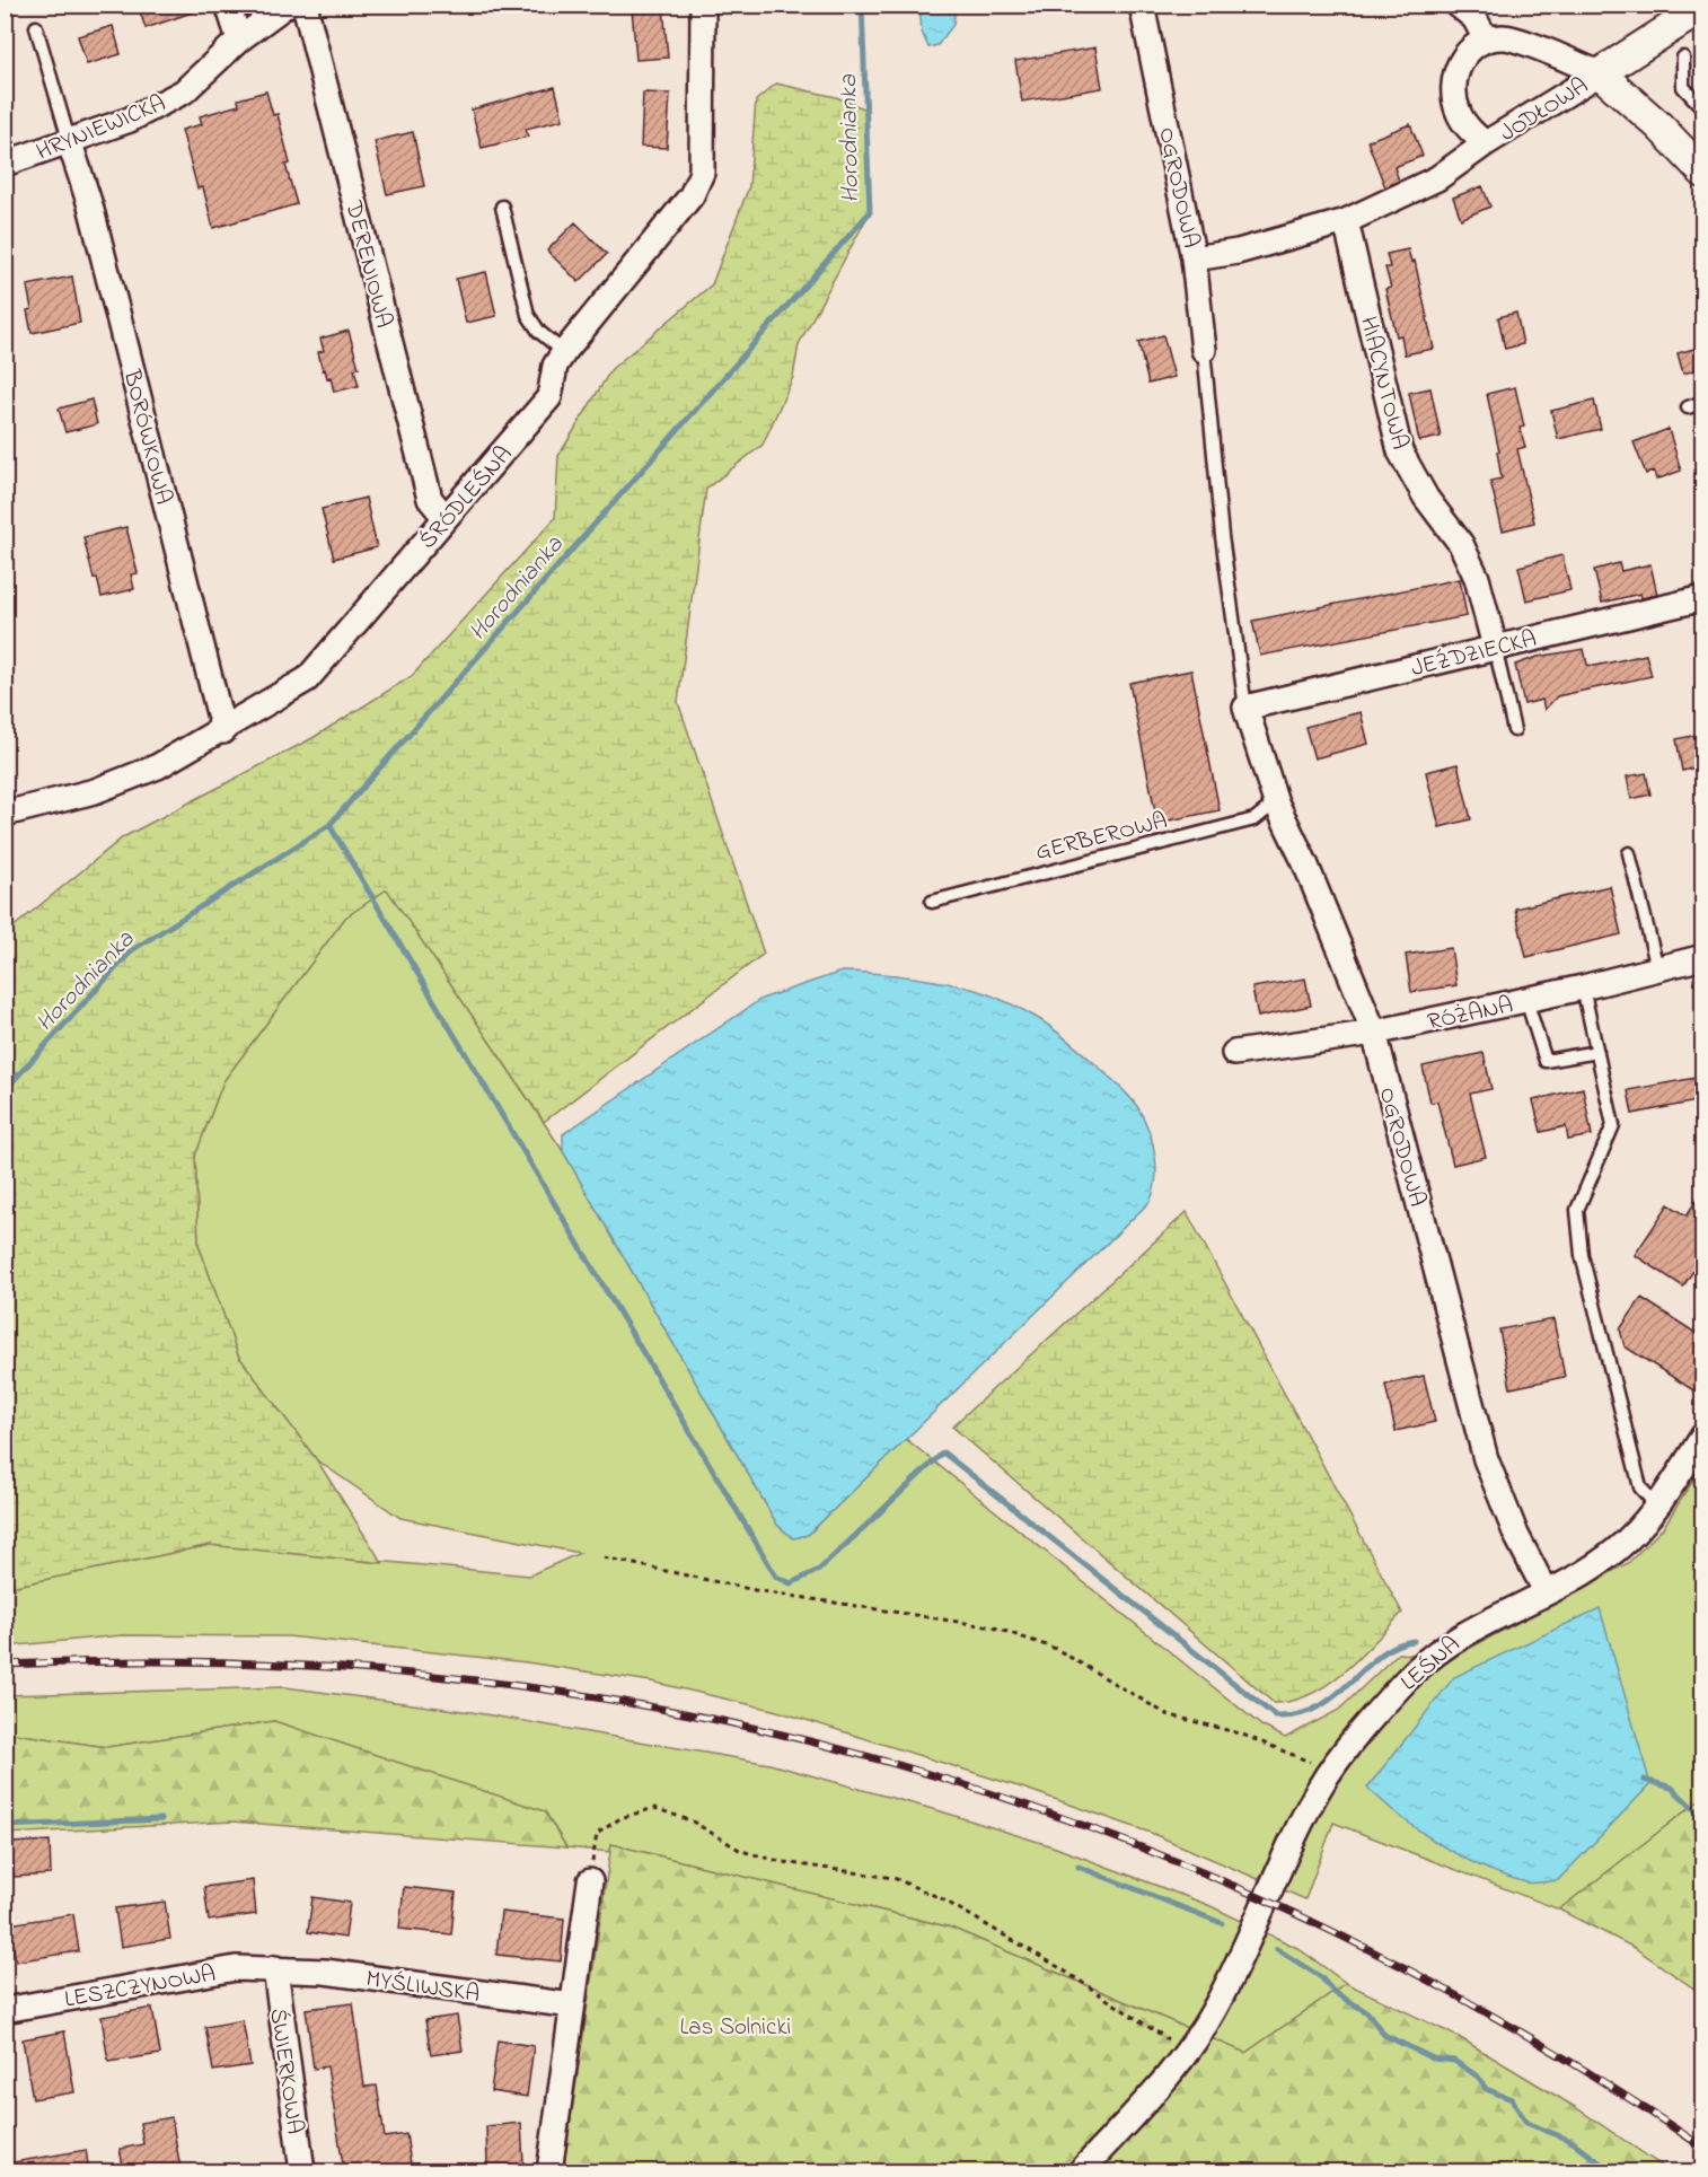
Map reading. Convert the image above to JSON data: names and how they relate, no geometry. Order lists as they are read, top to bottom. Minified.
{"streets":{"street":["JODŁOWA","HRYNIEWICKA","OGRODOWA","DERENIOWA","HIACYNTOWA","BORÓWKOWA","ŚRÓDLEŚNA","JEŹDZIECKA","RÓŻANA","LEŚNA","LESZCZYNOWA","MYŚLIWSKA","ŚWIERKOWA"],"lane":["GERBEROWA"]},"crossings":[["JODŁOWA","OGRODOWA"],["JODŁOWA","HIACYNTOWA"],["HRYNIEWICKA","BORÓWKOWA"],["OGRODOWA","HIACYNTOWA"],["OGRODOWA","JEŹDZIECKA"],["OGRODOWA","GERBEROWA"],["OGRODOWA","RÓŻANA"],["OGRODOWA","LEŚNA"],["DERENIOWA","ŚRÓDLEŚNA"],["HIACYNTOWA","JEŹDZIECKA"],["BORÓWKOWA","ŚRÓDLEŚNA"],["LESZCZYNOWA","MYŚLIWSKA"],["LESZCZYNOWA","ŚWIERKOWA"],["MYŚLIWSKA","ŚWIERKOWA"]],"water":["Horodnianka"],"parks":["Las Solnicki"]}
